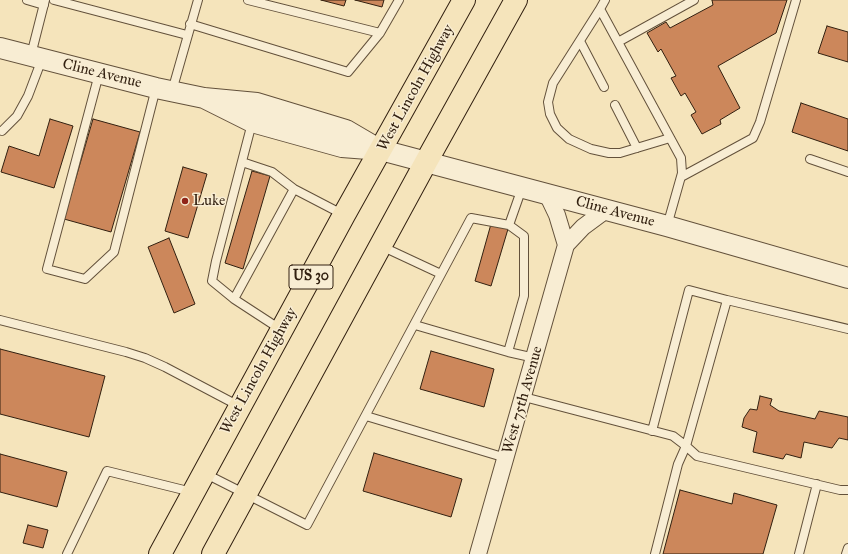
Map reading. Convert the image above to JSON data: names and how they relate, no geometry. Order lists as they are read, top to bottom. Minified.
{"streets":{"main road":["West Lincoln Highway","US 30"],"street":["Cline Avenue","West 75th Avenue"]},"crossings":[["Cline Avenue","West Lincoln Highway"],["Cline Avenue","US 30"],["Cline Avenue","West 75th Avenue"]],"places":["Luke"]}
